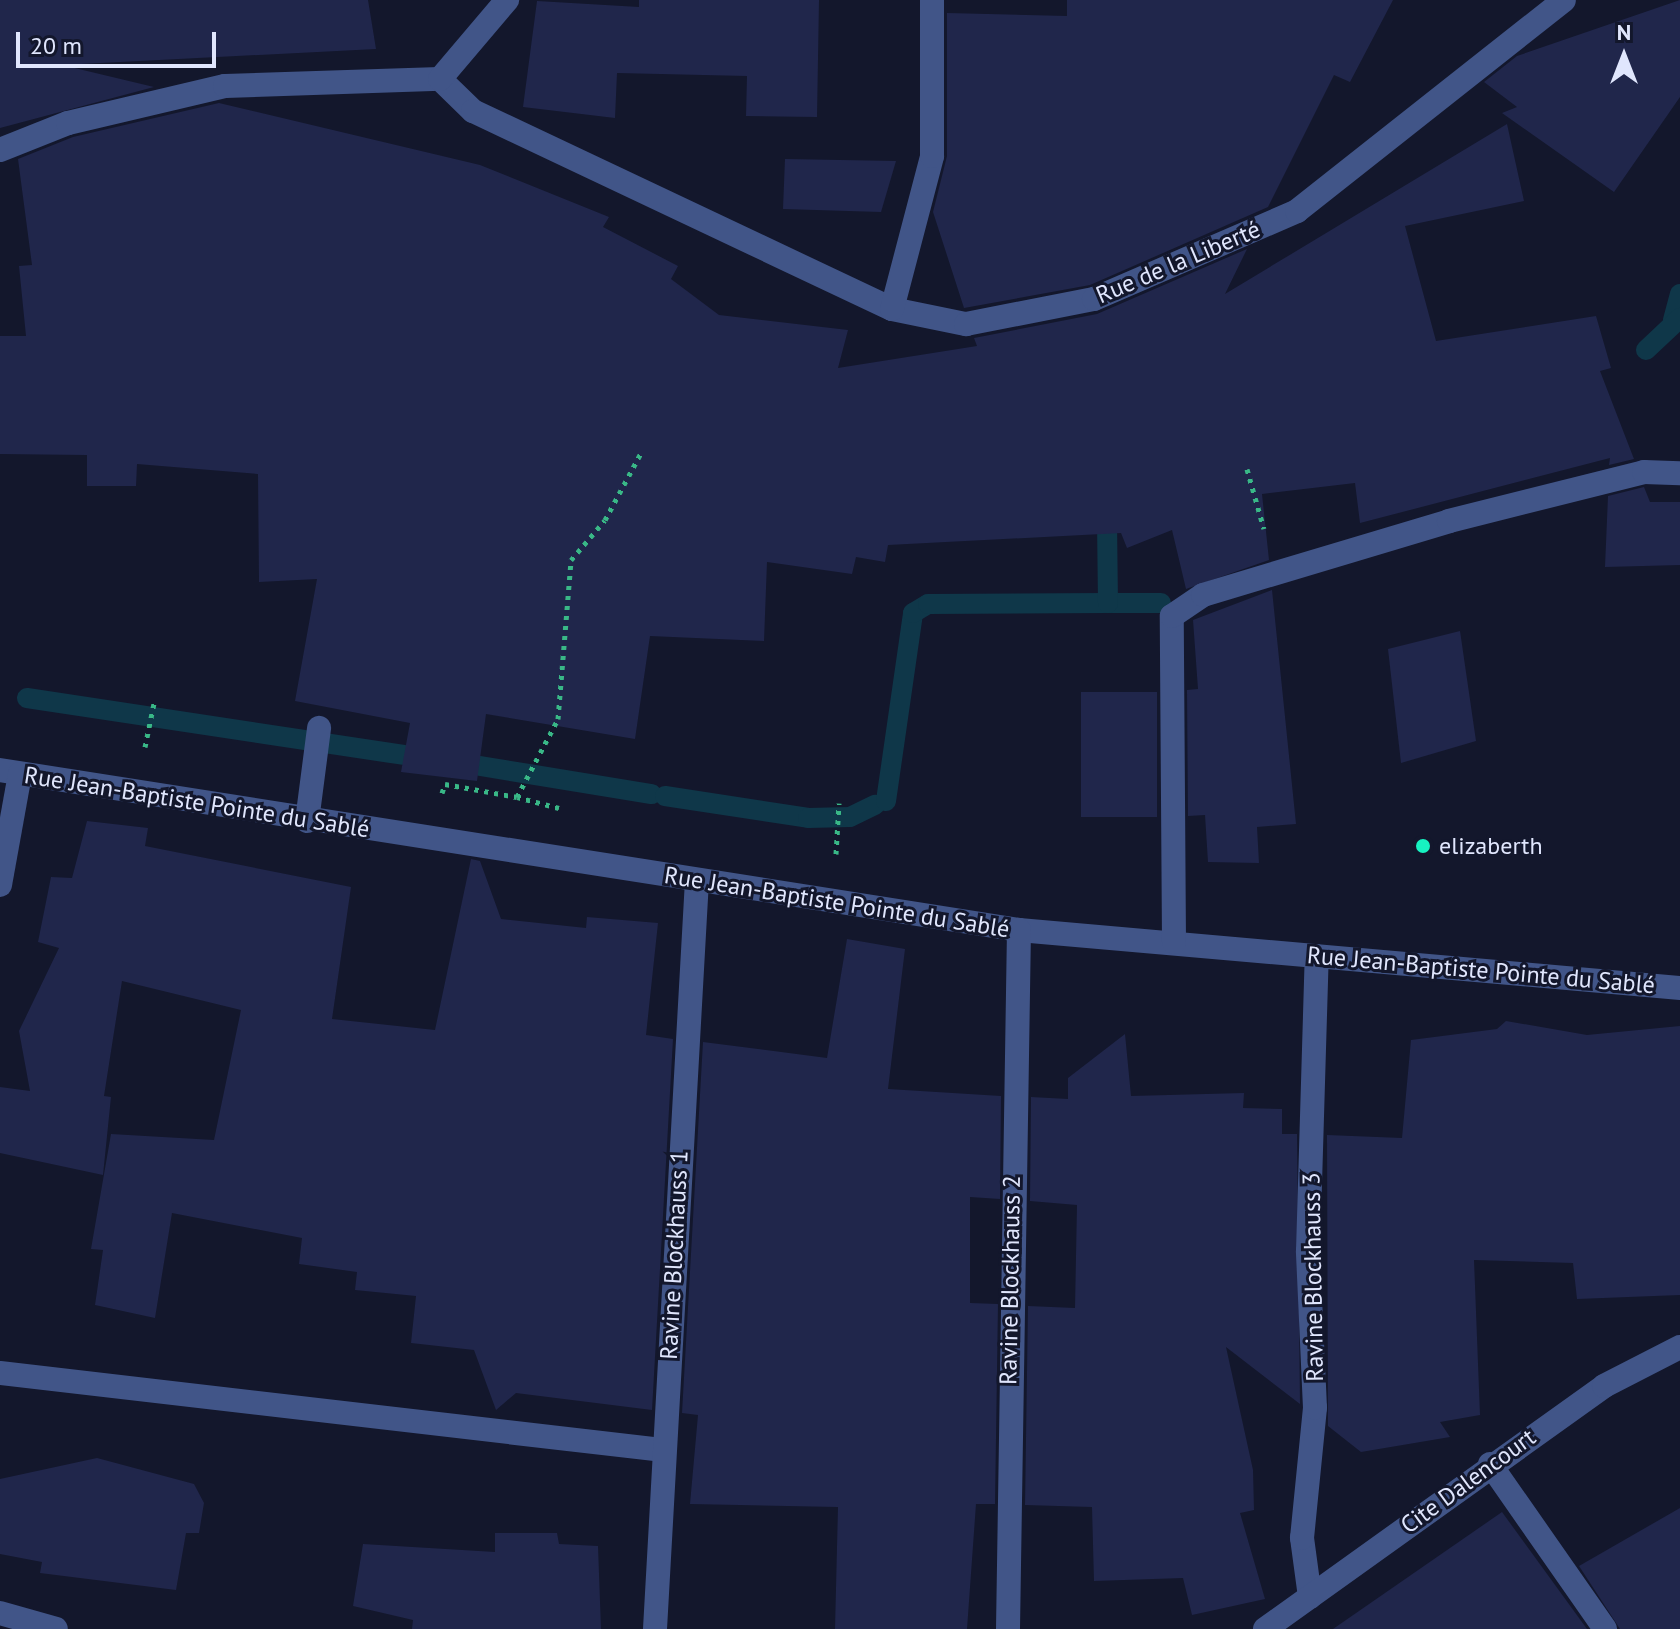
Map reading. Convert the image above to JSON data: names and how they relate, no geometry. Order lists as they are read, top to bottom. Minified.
{"streets":{"street":["Rue de la Liberté","Rue Jean-Baptiste Pointe du Sablé","Ravine Blockhauss 1","Ravine Blockhauss 3","Ravine Blockhauss 2","Cite Dalencourt"]},"crossings":[["Rue Jean-Baptiste Pointe du Sablé","Ravine Blockhauss 1"],["Rue Jean-Baptiste Pointe du Sablé","Ravine Blockhauss 3"],["Rue Jean-Baptiste Pointe du Sablé","Ravine Blockhauss 2"],["Ravine Blockhauss 3","Cite Dalencourt"]],"places":["elizaberth"],"scale_bar":"20 m","north":"top"}
